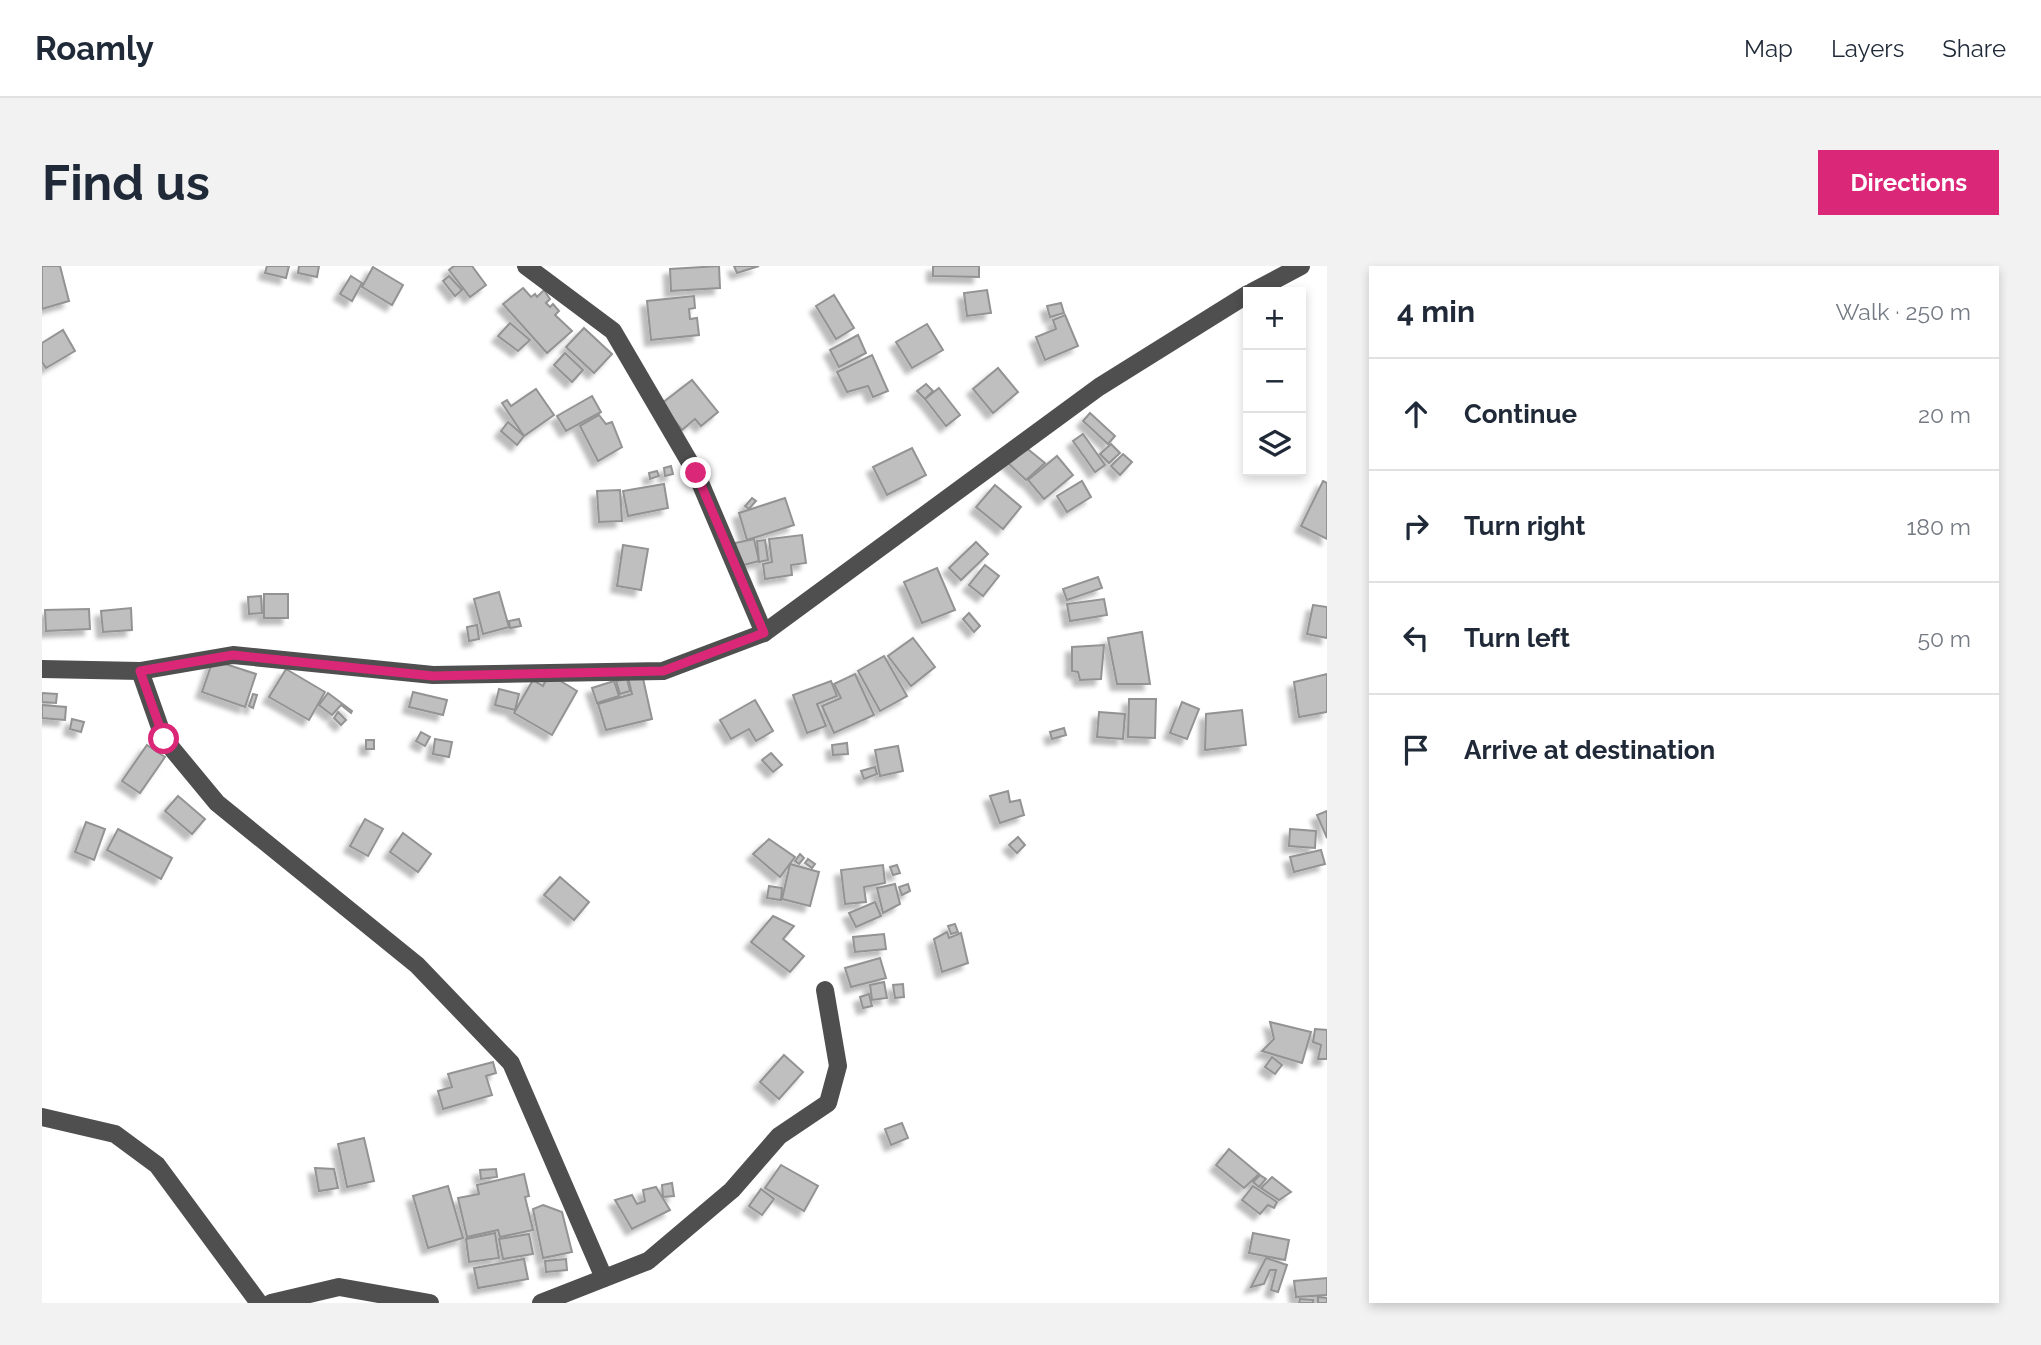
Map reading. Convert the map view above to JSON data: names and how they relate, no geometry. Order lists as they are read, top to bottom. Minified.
{"page":{"header":"Roamly","nav":["Map","Layers","Share"],"buttons":"Directions","title":"Find us","heading":["4 min","Walk · 250 m"],"map_buttons":["+","−"],"list":[["Continue","20 m"],["Turn right","180 m"],["Turn left","50 m"],"Arrive at destination"]}}
